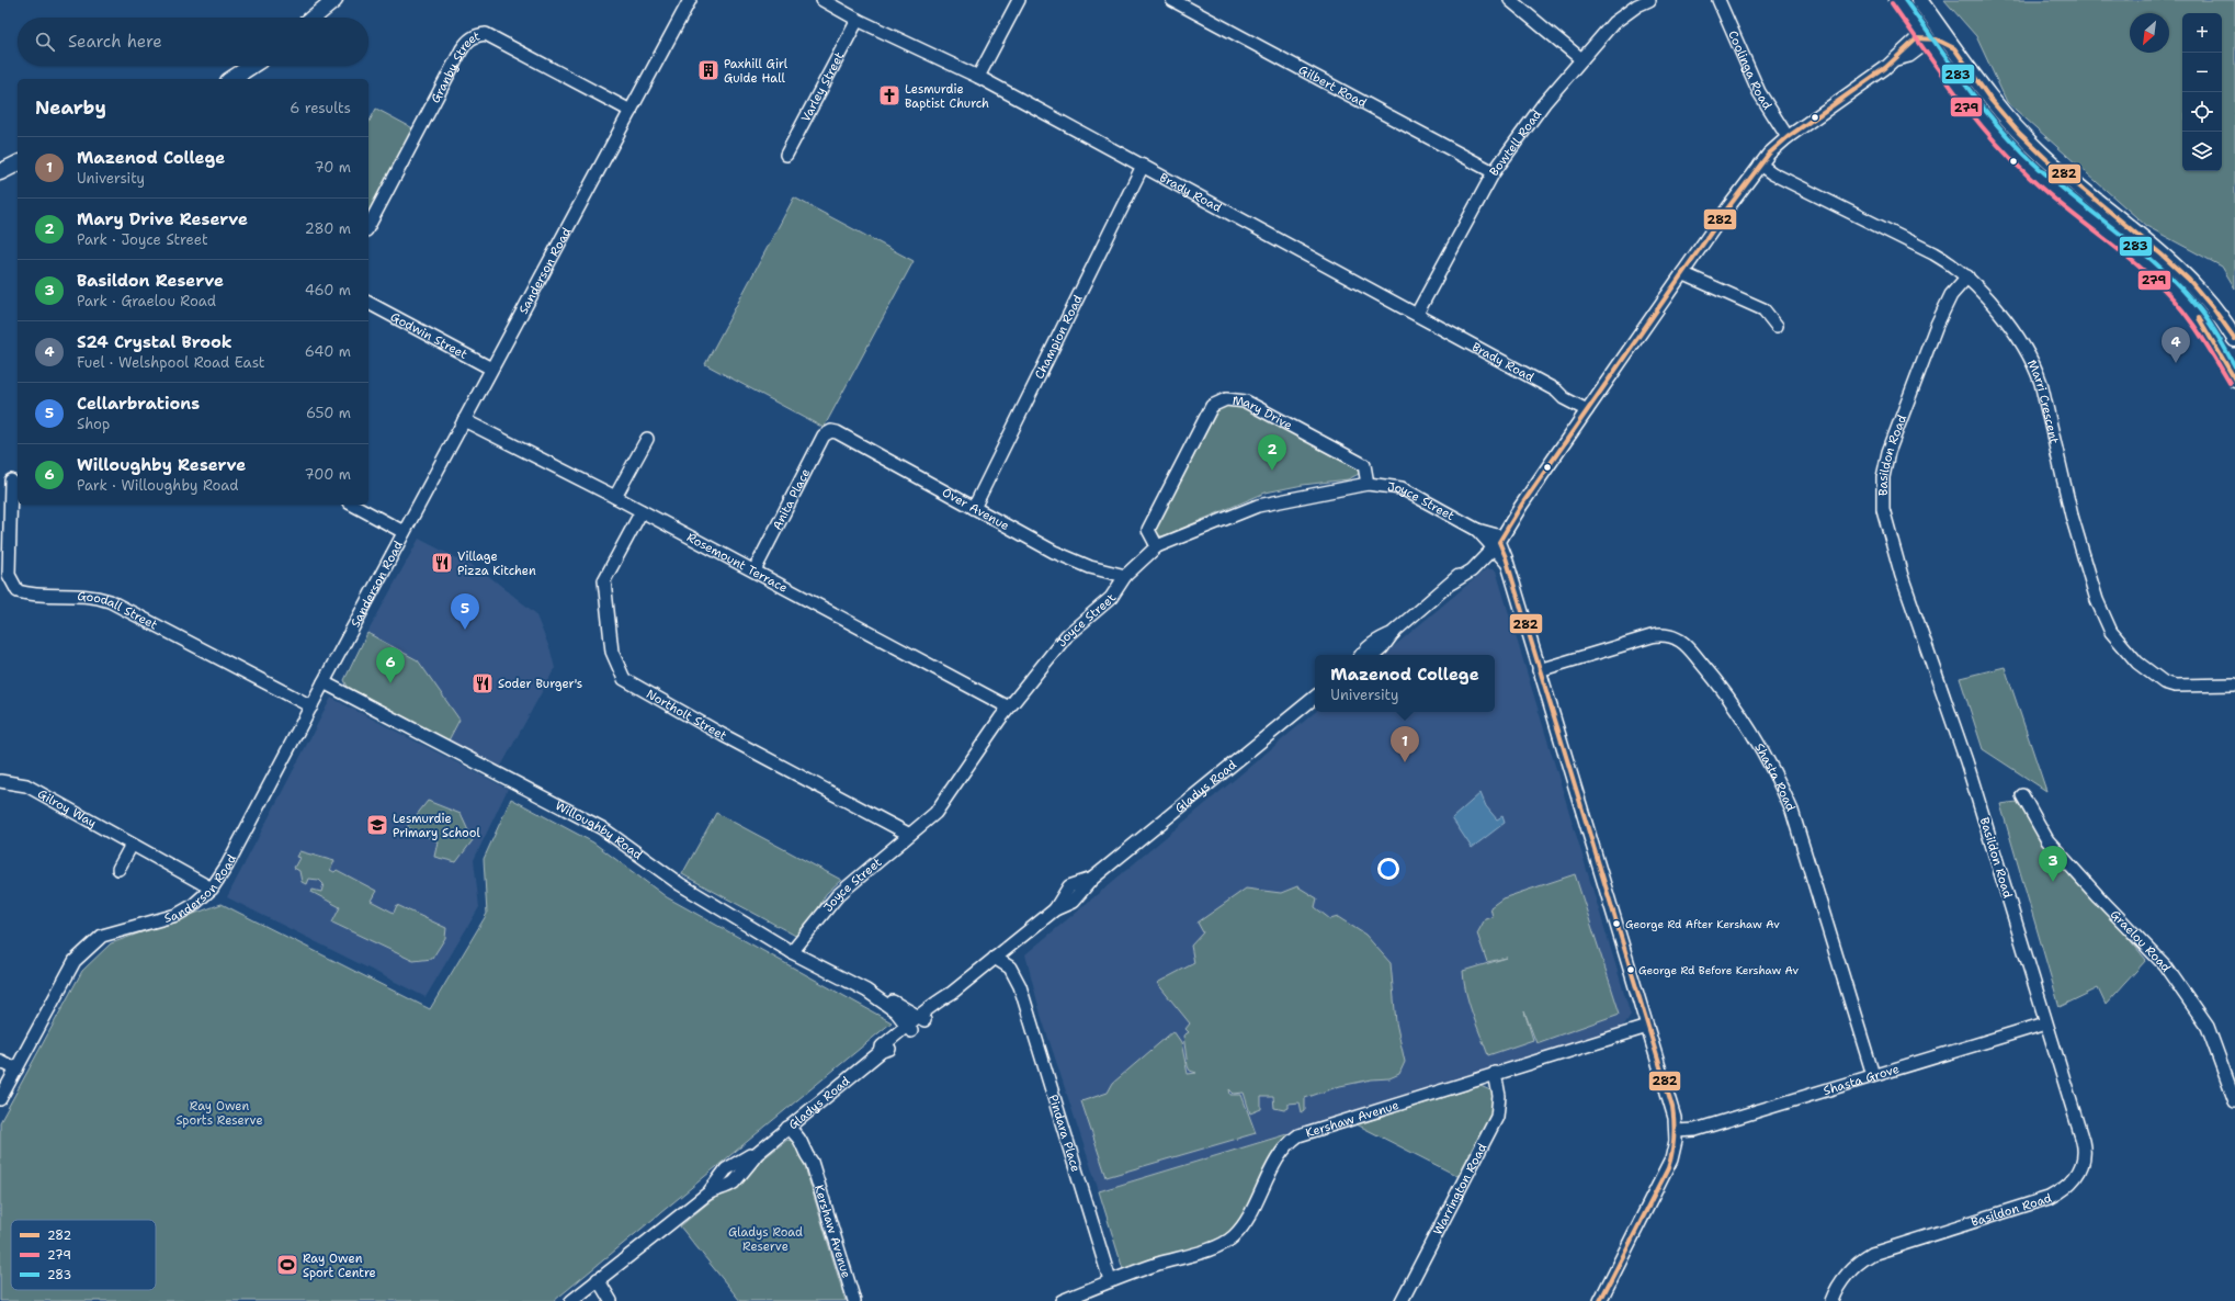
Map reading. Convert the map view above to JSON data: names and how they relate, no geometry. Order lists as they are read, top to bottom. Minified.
{"streets":{"street":["Coolinga Road","Granby Street","Gilbert Road","Varley Street","Bowtell Road","Brady Road","Sanderson Road","Godwin Street","Champion Road","Marri Crescent","Mary Drive","Basildon Road","Anita Place","Joyce Street","Over Avenue","Rosemount Terrace","Goodall Street","Northolt Street","Shasta Road","Gladys Road","Gilroy Way","Willoughby Road","Graelou Road","Shasta Grove","Kershaw Avenue","Pindara Place","Warrington Road"]},"crossings":[["Granby Street","Sanderson Road"],["Gilbert Road","Bowtell Road"],["Varley Street","Brady Road"],["Bowtell Road","Brady Road"],["Brady Road","Champion Road"],["Sanderson Road","Godwin Street"],["Sanderson Road","Rosemount Terrace"],["Sanderson Road","Goodall Street"],["Sanderson Road","Gilroy Way"],["Sanderson Road","Willoughby Road"],["Champion Road","Over Avenue"],["Marri Crescent","Basildon Road"],["Mary Drive","Joyce Street"],["Basildon Road","Shasta Grove"],["Anita Place","Over Avenue"],["Anita Place","Rosemount Terrace"],["Joyce Street","Over Avenue"],["Joyce Street","Rosemount Terrace"],["Joyce Street","Northolt Street"],["Joyce Street","Shasta Road"],["Joyce Street","Willoughby Road"],["Joyce Street","Shasta Grove"],["Joyce Street","Kershaw Avenue"],["Rosemount Terrace","Northolt Street"],["Shasta Road","Shasta Grove"],["Gladys Road","Willoughby Road"],["Gladys Road","Kershaw Avenue"],["Gladys Road","Pindara Place"],["Kershaw Avenue","Pindara Place"],["Kershaw Avenue","Warrington Road"]],"parks":["Ray Owen Sports Reserve","Gladys Road Reserve"],"places":{"building":["Paxhill Girl Guide Hall"],"church":["Lesmurdie Baptist Church"],"restaurant":["Village Pizza Kitchen","Soder Burger's"],"school or university":["Lesmurdie Primary School"],"other":["George Rd After Kershaw Av","George Rd Before Kershaw Av"],"sports":["Ray Owen Sport Centre"]},"lines":["transit line 283","transit line 279","transit line 282"],"legend":["282","279","283"],"north":"bottom left","page":{"map_buttons":["+","−"],"search":"Search here","heading":["Nearby","6 results"],"list":[{"mark":"1","name":"Mazenod College","note":"University","value":"70 m"},{"mark":"2","name":"Mary Drive Reserve","note":"Park · Joyce Street","value":"280 m"},{"mark":"3","name":"Basildon Reserve","note":"Park · Graelou Road","value":"460 m"},{"mark":"4","name":"S24 Crystal Brook","note":"Fuel · Welshpool Road East","value":"640 m"},{"mark":"5","name":"Cellarbrations","note":"Shop","value":"650 m"},{"mark":"6","name":"Willoughby Reserve","note":"Park · Willoughby Road","value":"700 m"}],"pins":["4","2","5","6","1","3"],"popup":["Mazenod College","University"]}}
